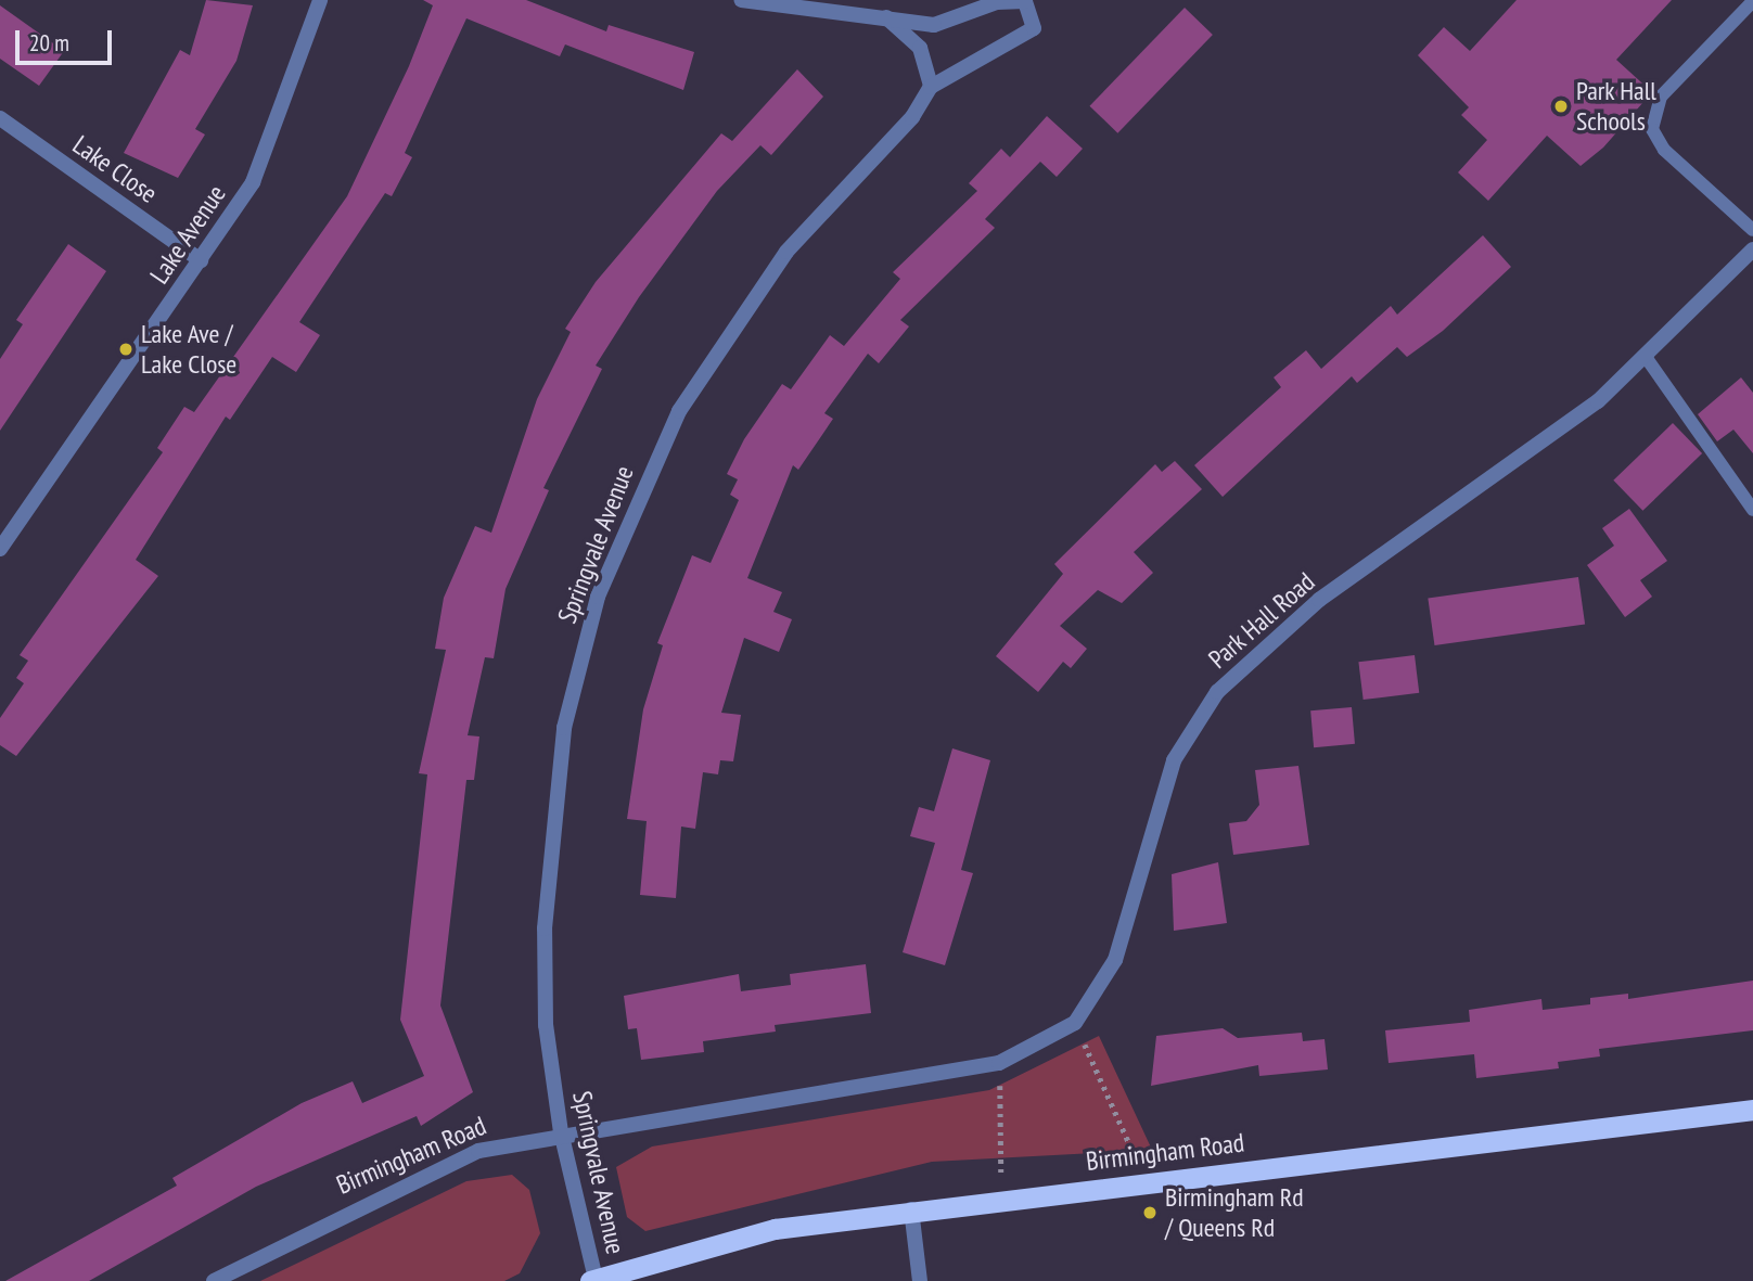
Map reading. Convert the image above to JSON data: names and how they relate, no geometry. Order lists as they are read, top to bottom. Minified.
{"streets":{"highway":["Birmingham Road"],"street":["Lake Close","Lake Avenue","Springvale Avenue","Park Hall Road"]},"crossings":[["Lake Close","Lake Avenue"],["Springvale Avenue","Birmingham Road"],["Park Hall Road","Birmingham Road"]],"places":["Park Hall Schools","Lake Ave / Lake Close","Birmingham Rd / Queens Rd"],"scale_bar":"20 m"}
